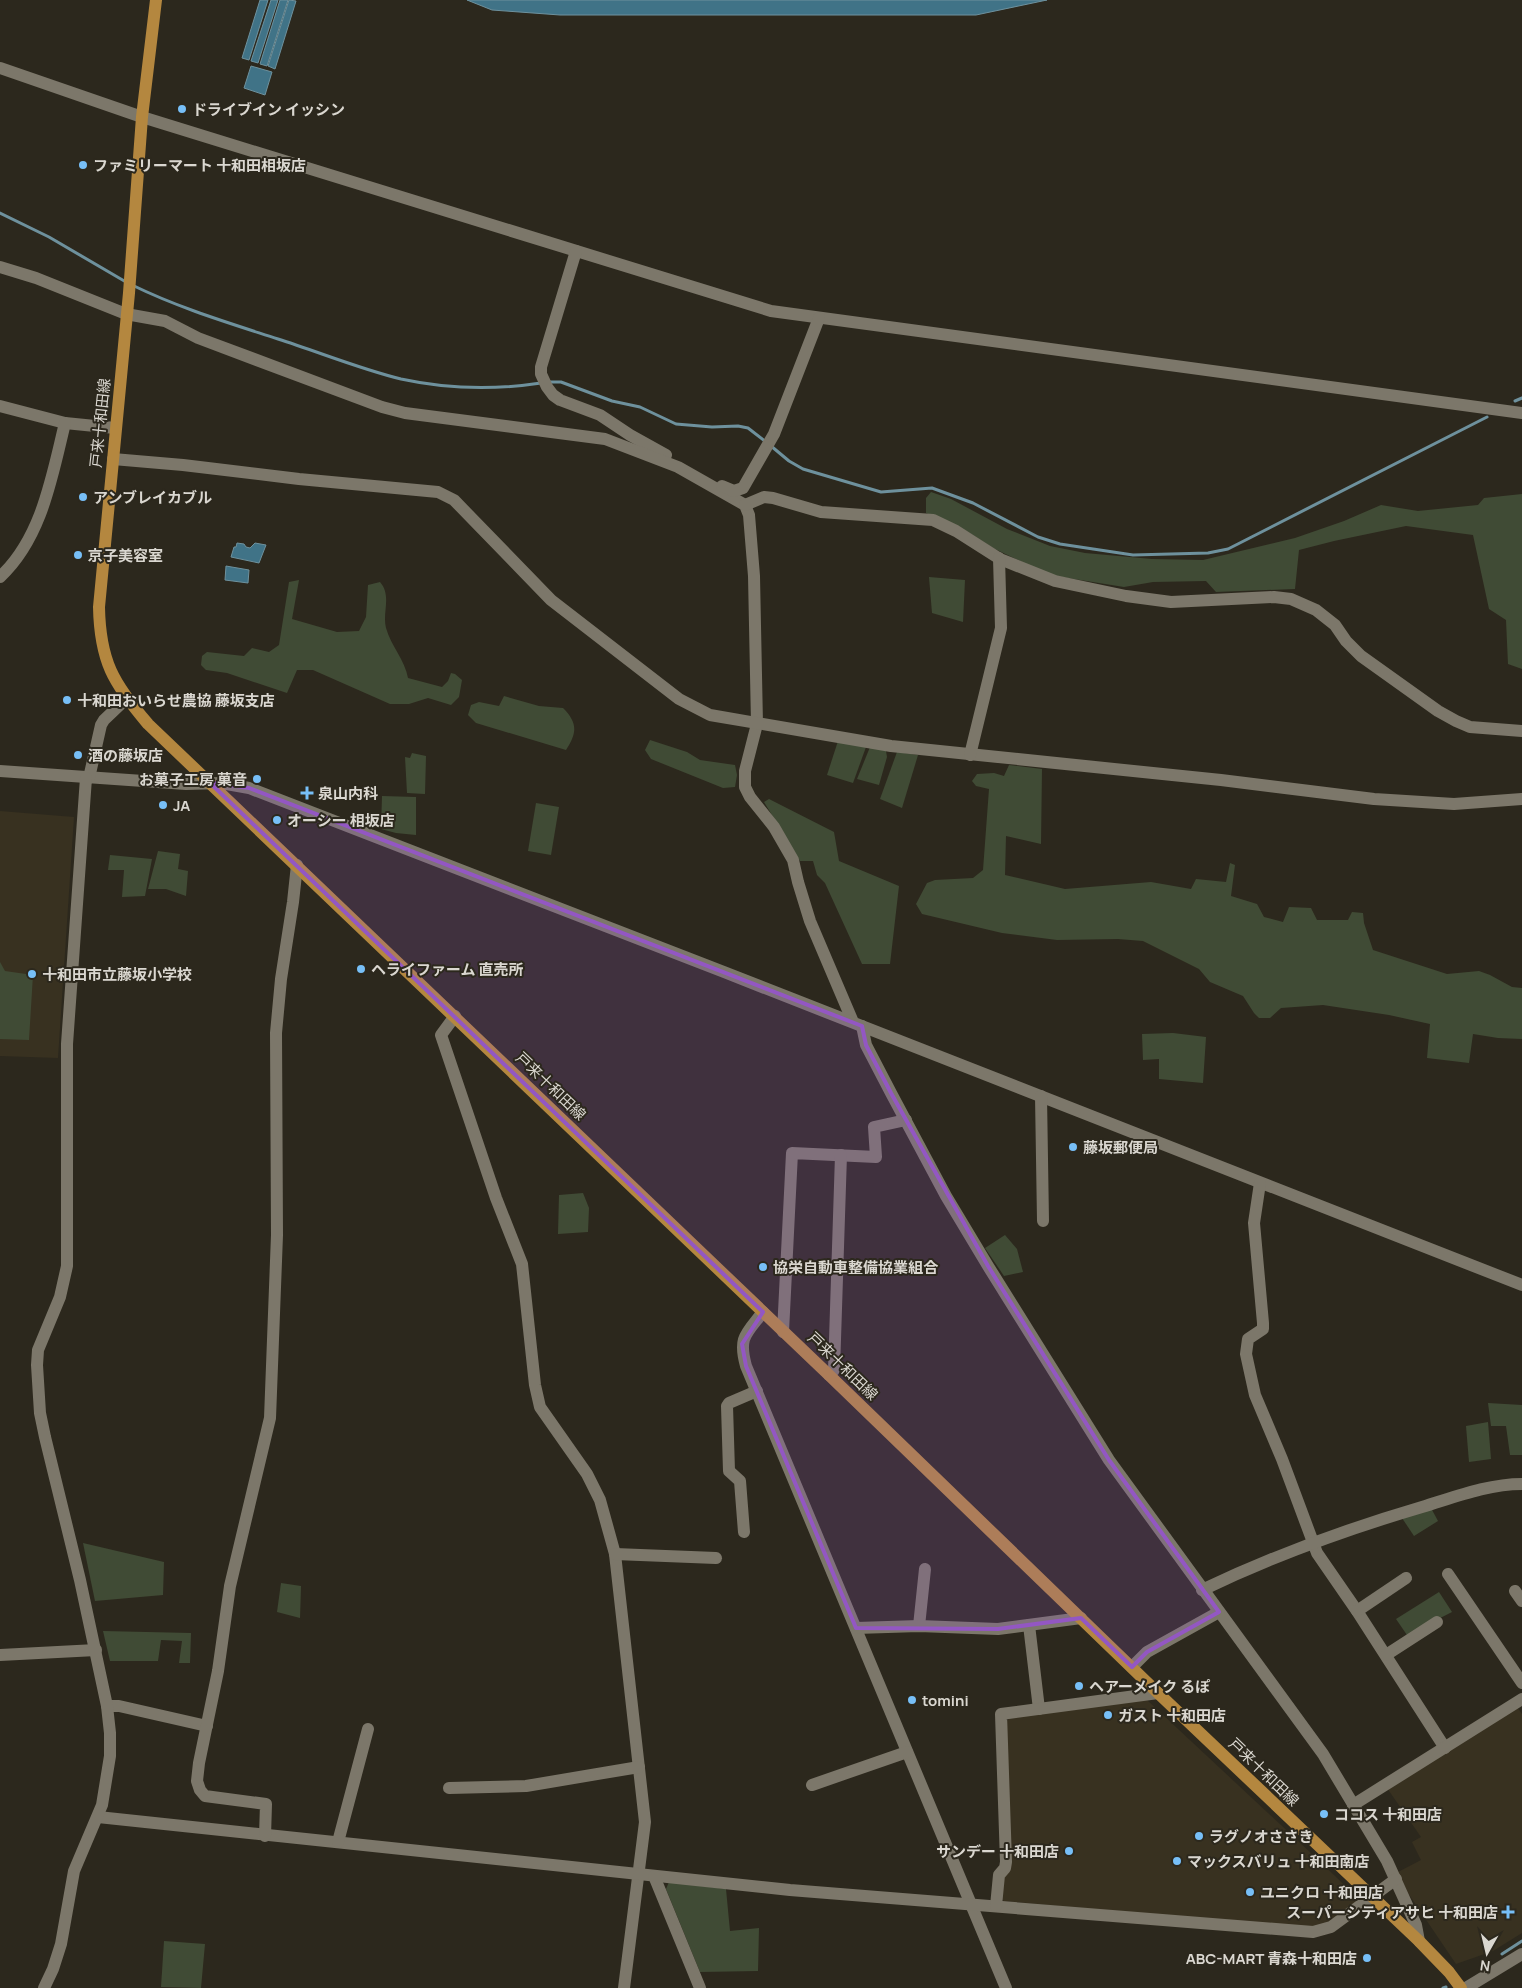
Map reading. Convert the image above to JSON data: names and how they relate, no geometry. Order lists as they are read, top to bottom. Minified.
{"streets":{"main road":["戸来十和田線"]},"places":{"other":["ドライブイン イッシン","ファミリーマート 十和田相坂店","アンブレイカブル","京子美容室","十和田おいらせ農協 藤坂支店","酒の藤坂店","お菓子工房 菓音","JA","オーシー 相坂店","ヘライファーム 直売所","十和田市立藤坂小学校","藤坂郵便局","協栄自動車整備協業組合","ヘアーメイク るぽ","tomini","ガスト 十和田店","ココス 十和田店","ラグノオささき","サンデー 十和田店","マックスバリュ 十和田南店","ユニクロ 十和田店","ABC-MART 青森十和田店"],"health":["泉山内科","スーパーシティアサヒ 十和田店"]},"north":"bottom"}
